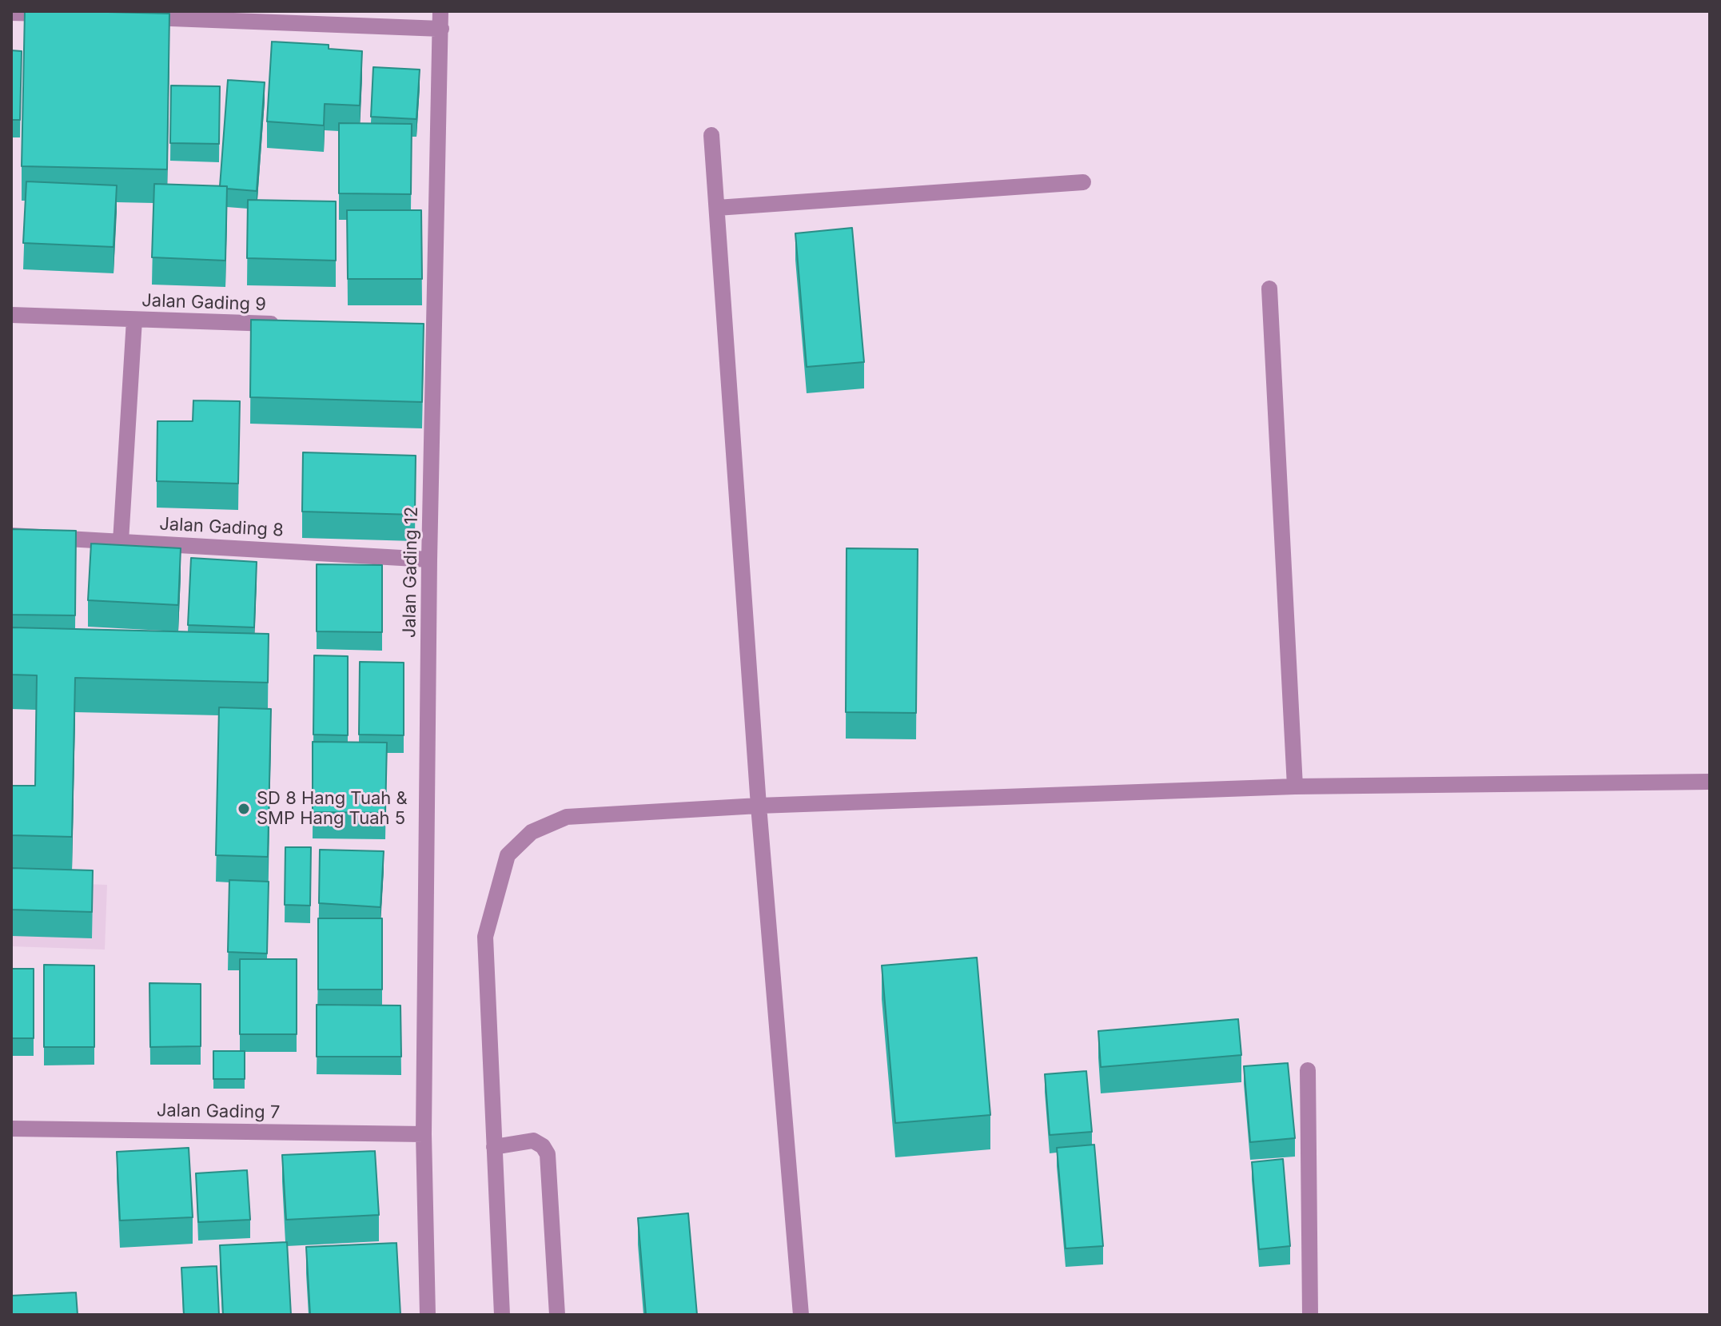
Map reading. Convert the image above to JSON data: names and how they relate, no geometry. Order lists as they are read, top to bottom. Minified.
{"streets":{"street":["Jalan Gading 9","Jalan Gading 8","Jalan Gading 12","Jalan Gading 7"]},"crossings":[["Jalan Gading 8","Jalan Gading 12"],["Jalan Gading 12","Jalan Gading 7"]],"places":["SD 8 Hang Tuah & SMP Hang Tuah 5"]}
